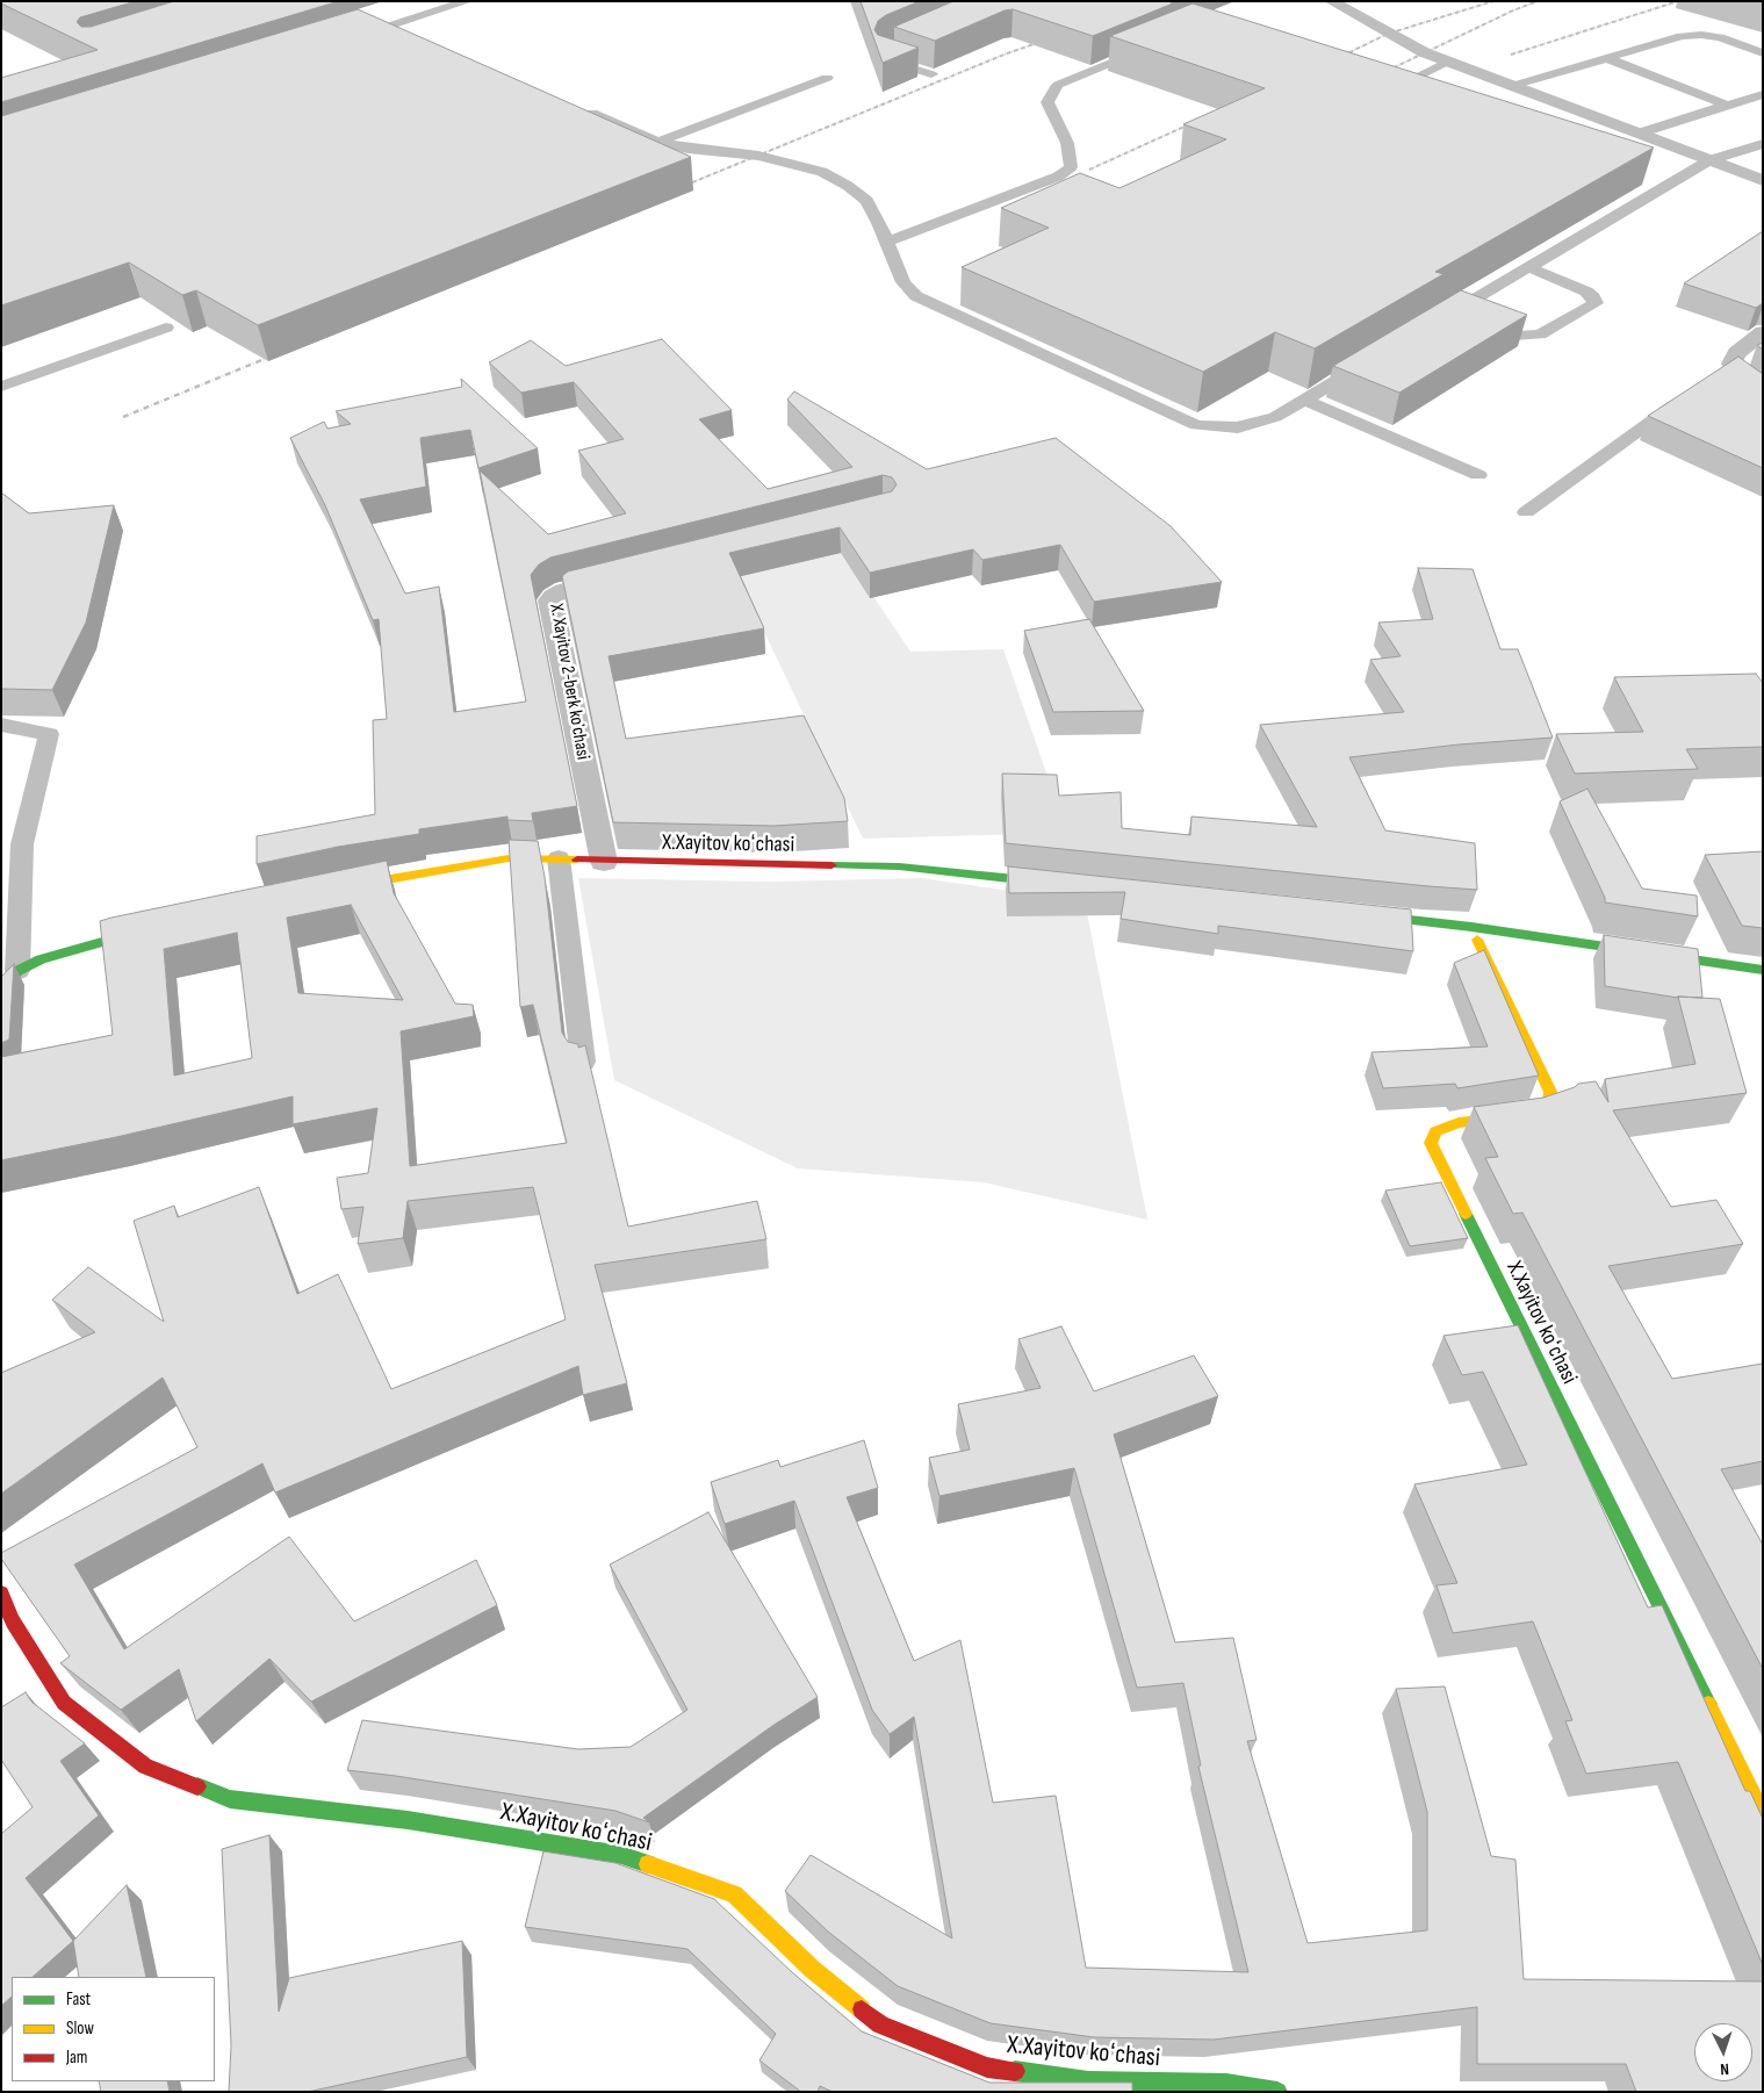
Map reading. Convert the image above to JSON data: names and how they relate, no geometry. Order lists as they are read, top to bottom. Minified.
{"streets":{"street":["X. Xayitov 2-berk koʼchasi","X.Xayitov koʻchasi"]},"crossings":[["X. Xayitov 2-berk koʼchasi","X.Xayitov koʻchasi"]],"legend":["Fast","Slow","Jam"],"north":"bottom"}
